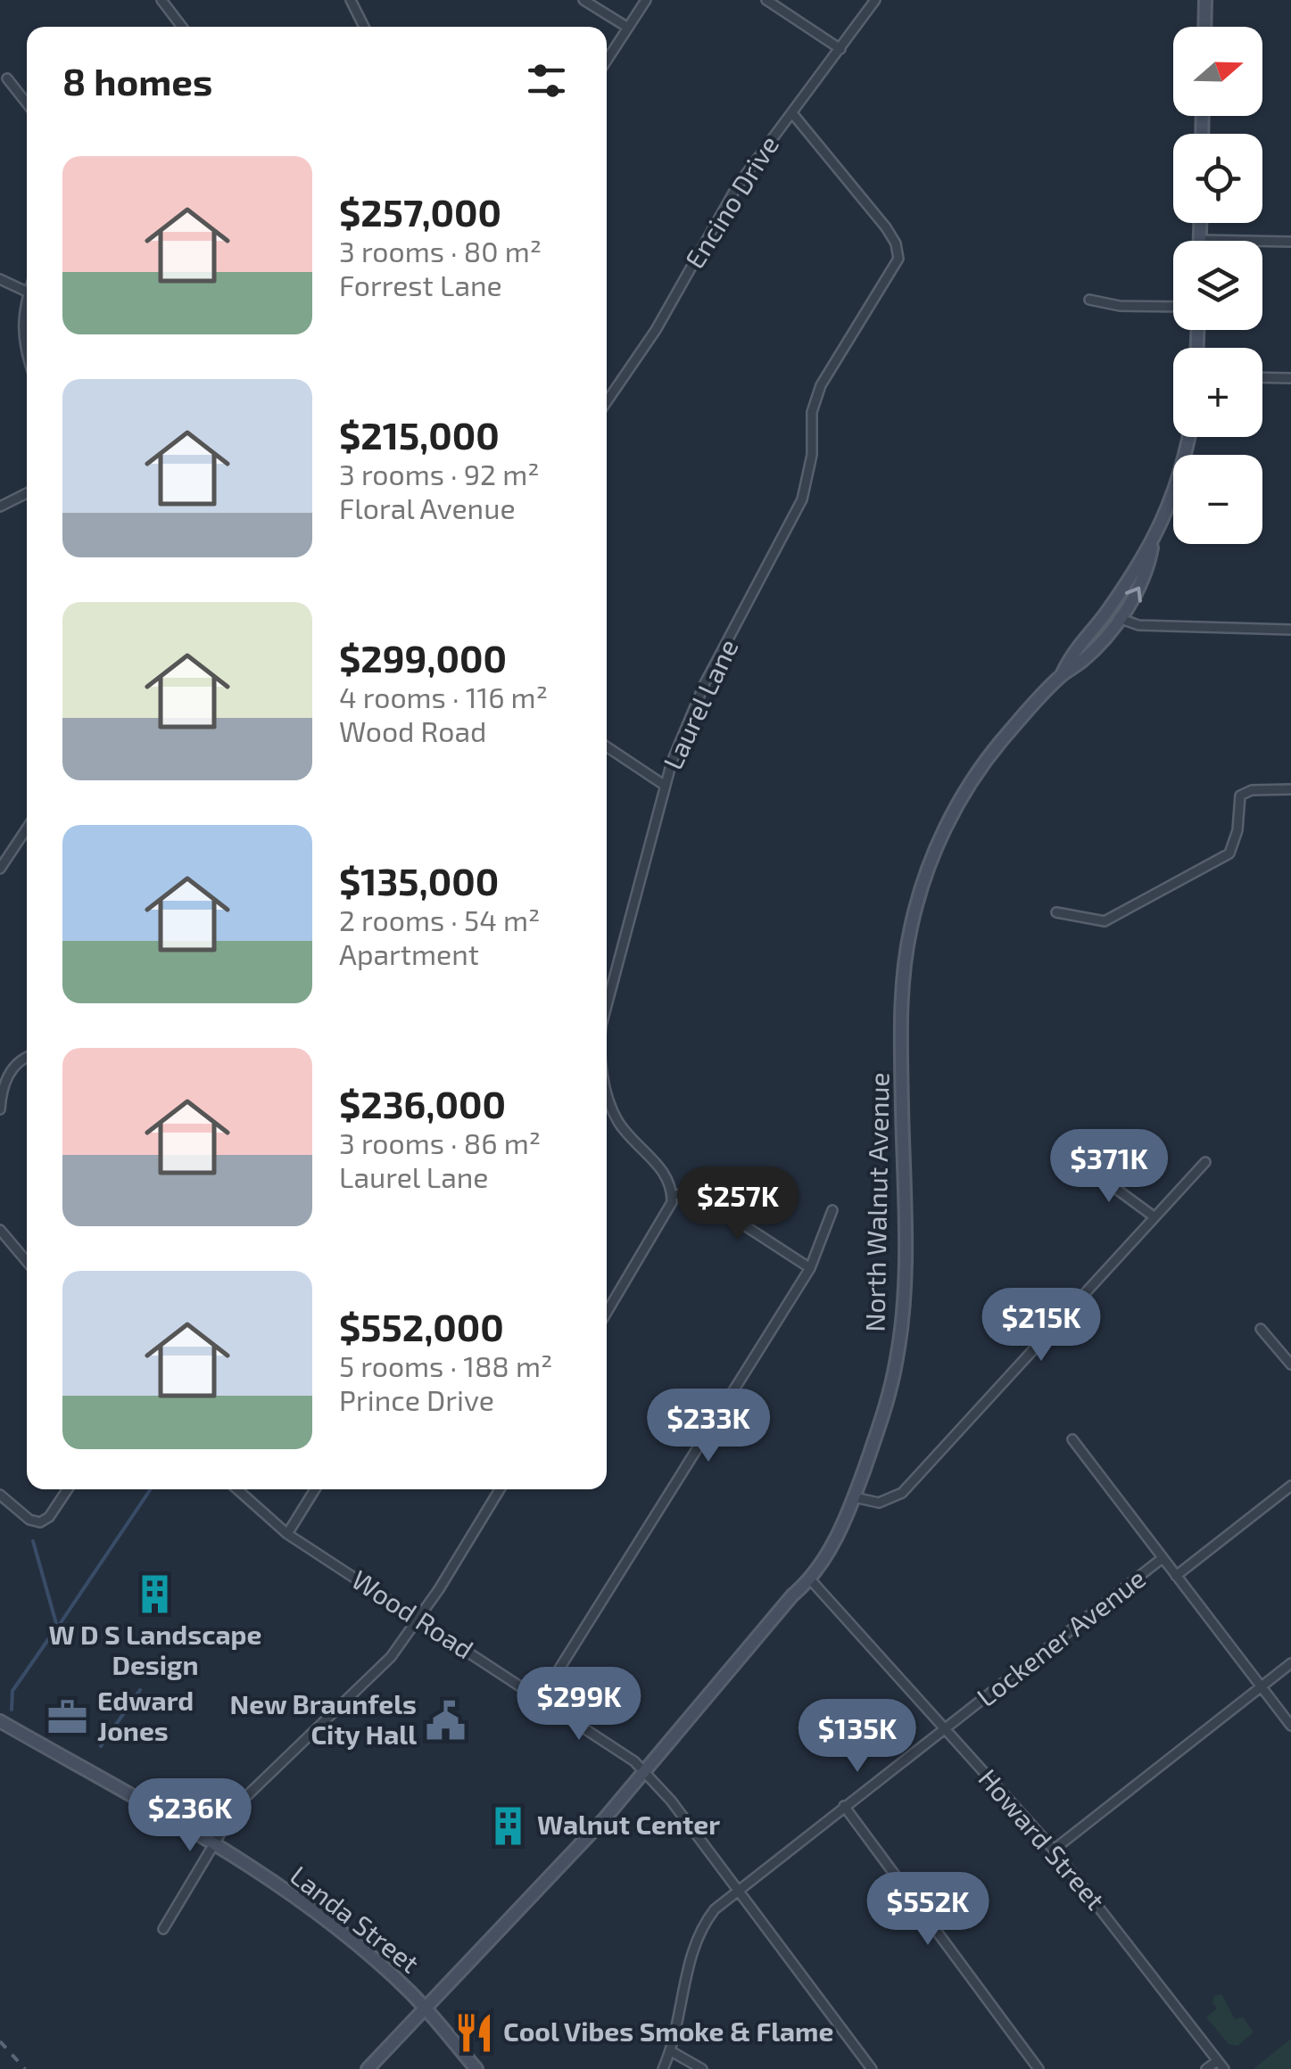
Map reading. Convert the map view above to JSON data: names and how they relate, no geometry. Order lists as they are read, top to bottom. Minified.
{"streets":{"main road":["North Walnut Avenue","Landa Street"],"street":["Encino Drive","Laurel Lane","Wood Road","Lockener Avenue","Howard Street"]},"crossings":[["Encino Drive","Laurel Lane"],["North Walnut Avenue","Wood Road"],["North Walnut Avenue","Howard Street"],["North Walnut Avenue","Landa Street"],["Wood Road","Lockener Avenue"],["Lockener Avenue","Howard Street"]],"places":{"building":["W D S Landscape Design","Walnut Center"],"office":["Edward Jones"],"public building":["New Braunfels City Hall"],"restaurant":["Cool Vibes Smoke & Flame"]},"north":"right","page":{"map_buttons":["+","−"],"heading":"8 homes","list":[{"name":"$257,000","note":"3 rooms · 80 m² · Forrest Lane"},{"name":"$215,000","note":"3 rooms · 92 m² · Floral Avenue"},{"name":"$299,000","note":"4 rooms · 116 m² · Wood Road"},{"name":"$135,000","note":"2 rooms · 54 m² · Apartment"},{"name":"$236,000","note":"3 rooms · 86 m² · Laurel Lane"},{"name":"$552,000","note":"5 rooms · 188 m² · Prince Drive"}],"price":["$371K","$257K","$215K","$233K","$299K","$135K","$236K","$552K"]}}
